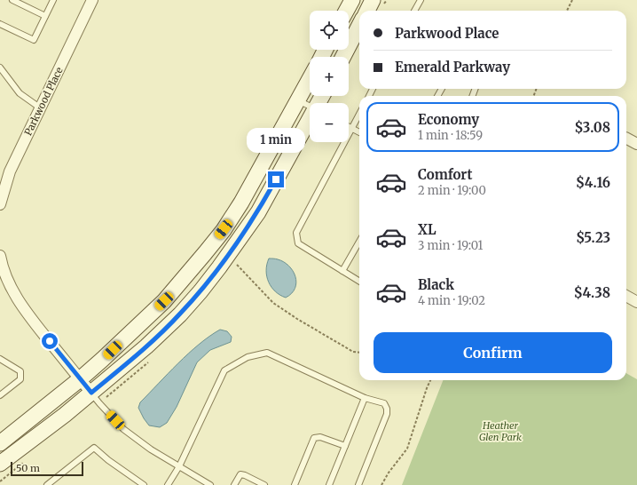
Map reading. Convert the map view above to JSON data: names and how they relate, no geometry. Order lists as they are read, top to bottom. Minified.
{"streets":{"street":["Parkwood Place"]},"parks":["Heather Glen Park"],"scale_bar":"50 m","page":{"map_buttons":["+","−"],"banner":["Parkwood Place","Emerald Parkway"],"list":[{"name":"Economy","note":"1 min · 18:59","value":"$3.08"},{"name":"Comfort","note":"2 min · 19:00","value":"$4.16"},{"name":"XL","note":"3 min · 19:01","value":"$5.23"},{"name":"Black","note":"4 min · 19:02","value":"$4.38"}],"bubble":"1 min","buttons":"Confirm","scale":"50 m"}}
